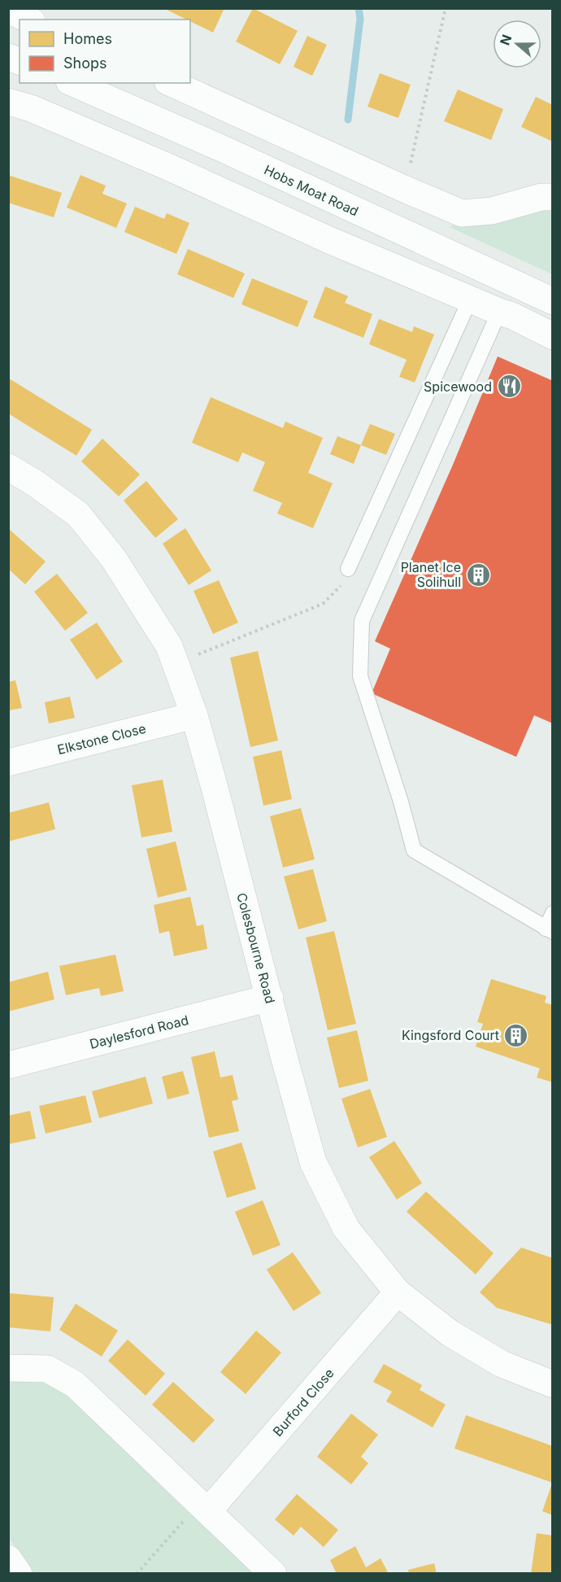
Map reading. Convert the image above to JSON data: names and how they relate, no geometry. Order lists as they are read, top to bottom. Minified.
{"streets":{"street":["Hobs Moat Road","Elkstone Close","Colesbourne Road","Daylesford Road","Burford Close"]},"crossings":[["Elkstone Close","Colesbourne Road"],["Colesbourne Road","Daylesford Road"],["Colesbourne Road","Burford Close"]],"places":{"restaurant":["Spicewood"],"building":["Planet Ice Solihull","Kingsford Court"]},"legend":["Homes","Shops"],"north":"left"}
